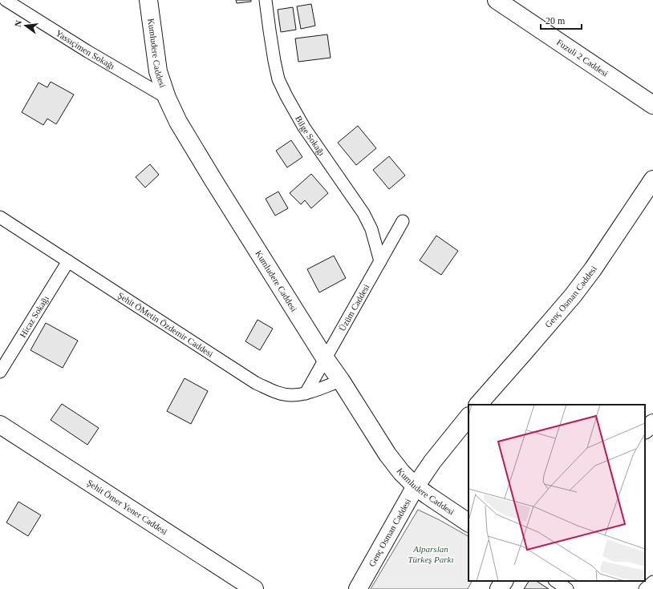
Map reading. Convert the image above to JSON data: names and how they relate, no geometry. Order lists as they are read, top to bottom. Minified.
{"streets":{"street":["Yassıçimen Sokağı","Kumludere Caddesi","Fuzuli 2 Caddesi","Bilge Sokağı","Genç Osman Caddesi","Üzüm Caddesi","Hicaz Sokağı","Şehit ÖMetin Özdemir Caddesi","Şehit Ömer Yener Caddesi"]},"crossings":[["Yassıçimen Sokağı","Kumludere Caddesi"],["Kumludere Caddesi","Genç Osman Caddesi"],["Kumludere Caddesi","Üzüm Caddesi"],["Kumludere Caddesi","Şehit ÖMetin Özdemir Caddesi"],["Bilge Sokağı","Üzüm Caddesi"],["Üzüm Caddesi","Şehit ÖMetin Özdemir Caddesi"],["Hicaz Sokağı","Şehit ÖMetin Özdemir Caddesi"]],"parks":["Alparslan Türkeş Parkı"],"scale_bar":"20 m","north":"left"}
